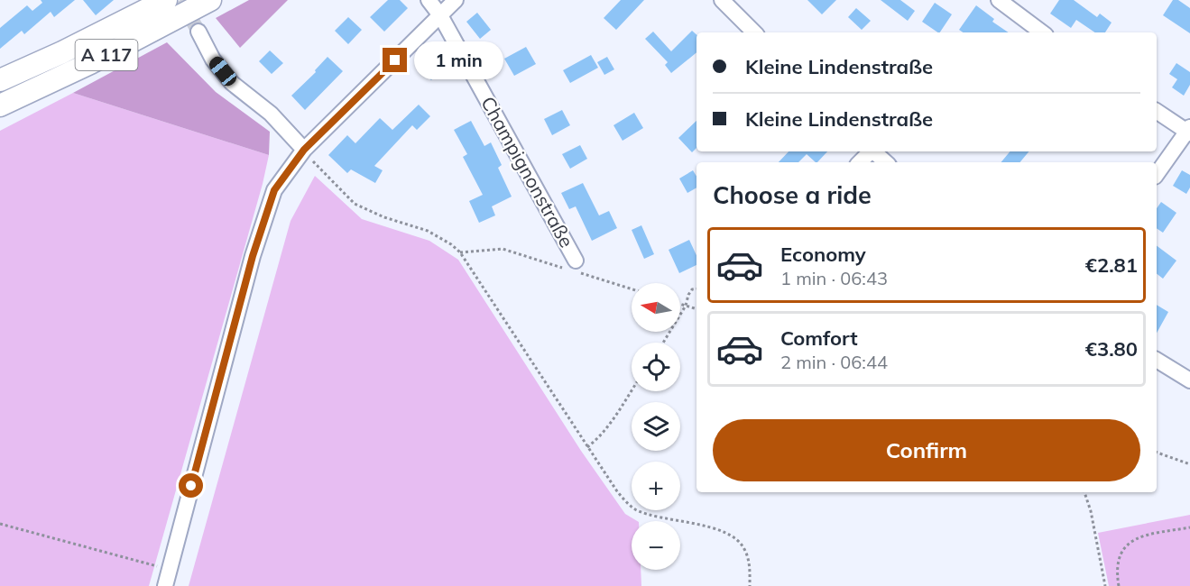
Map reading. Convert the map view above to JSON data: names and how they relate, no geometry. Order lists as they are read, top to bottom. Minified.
{"streets":{"highway":["A 117"],"street":["Champignonstraße"]},"north":"left","page":{"banner":["Kleine Lindenstraße","Kleine Lindenstraße"],"bubble":"1 min","heading":"Choose a ride","list":[{"name":"Economy","note":"1 min · 06:43","value":"€2.81"},{"name":"Comfort","note":"2 min · 06:44","value":"€3.80"}],"map_buttons":["+","−"],"buttons":"Confirm"}}
